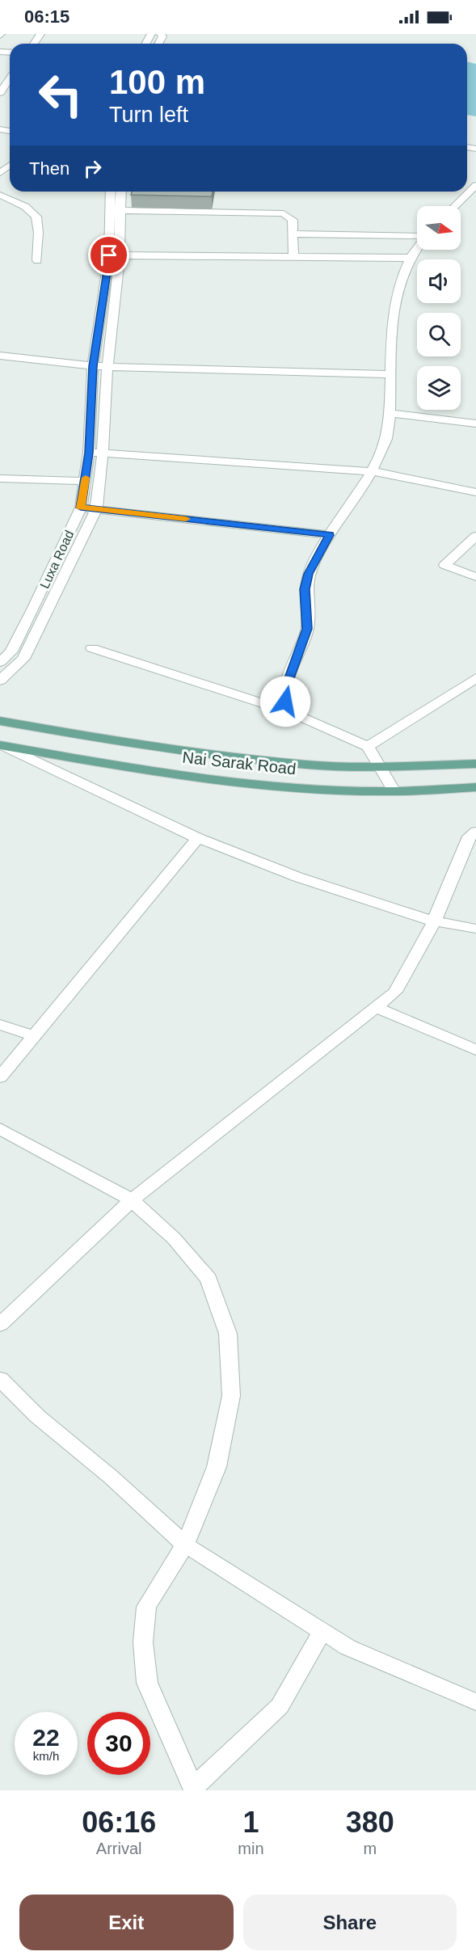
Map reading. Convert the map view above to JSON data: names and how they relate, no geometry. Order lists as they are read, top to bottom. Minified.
{"streets":{"main road":["Nai Sarak Road"],"street":["Luxa Road"]},"north":"right","page":{"status":"06:15","turn":["100 m","Turn left"],"then":"Then","speed":"22 km/h","limit":"30","eta":["06:16","Arrival","1","min","380","m"],"buttons":["Exit","Share"]}}
